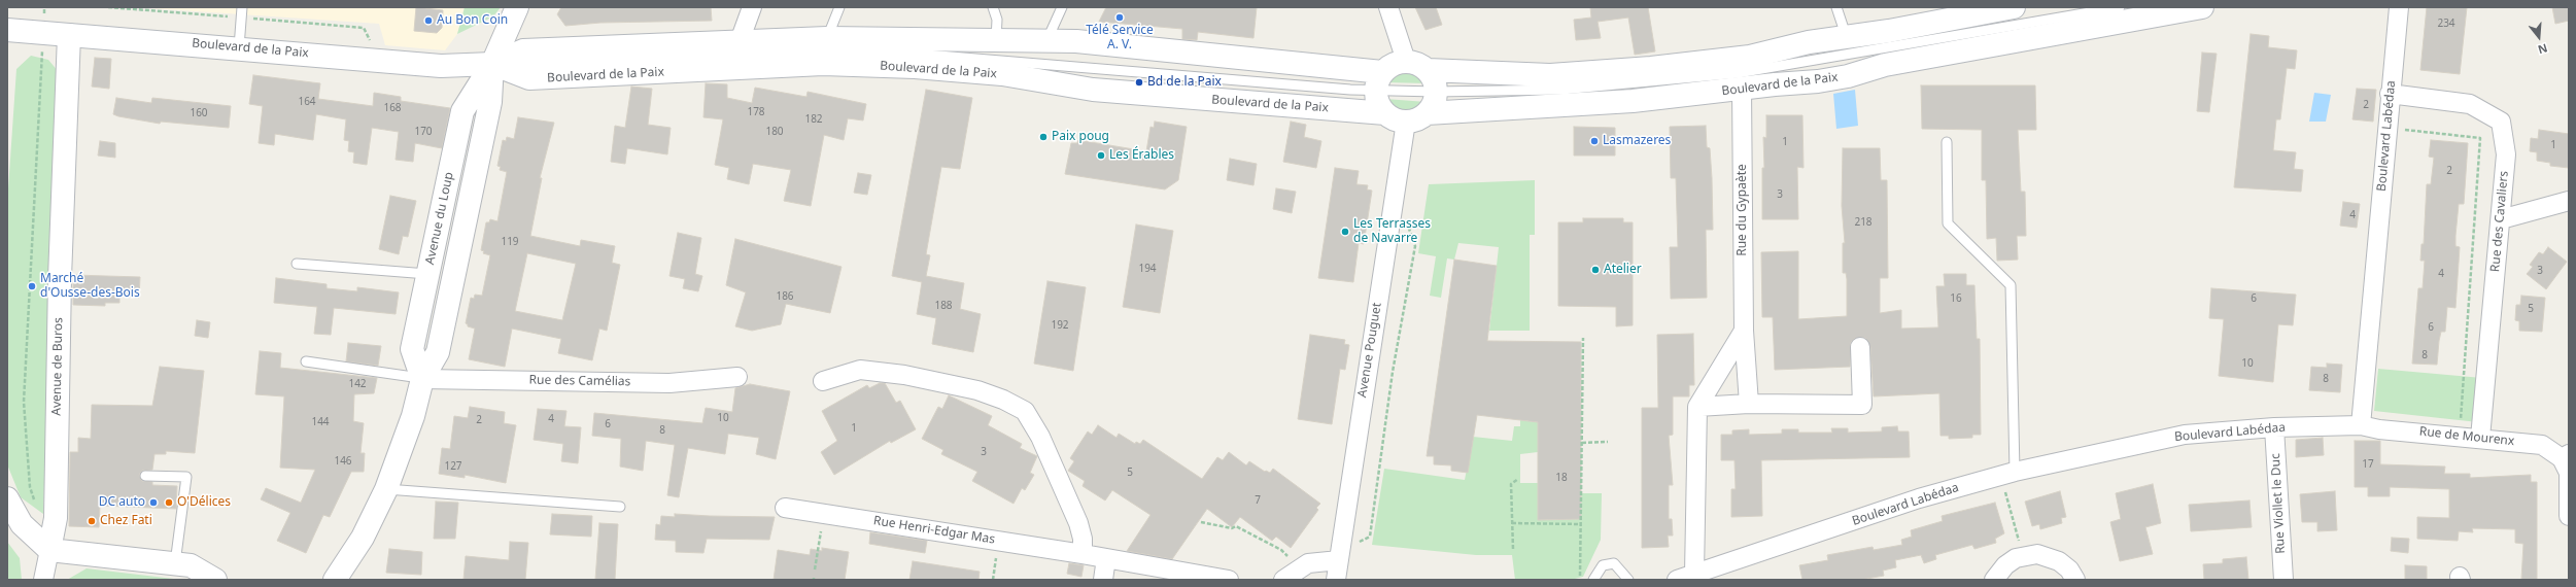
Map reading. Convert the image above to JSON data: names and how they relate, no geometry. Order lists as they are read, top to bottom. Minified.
{"streets":{"main road":["Boulevard de la Paix","Avenue du Loup","Avenue de Buros"],"street":["Boulevard Labédaa","Rue du Gypaète","Rue des Cavaliers","Avenue Pouguet","Rue des Camélias","Rue de Mourenx","Rue Viollet le Duc","Rue Henri-Edgar Mas"]},"crossings":[["Boulevard de la Paix","Rue du Gypaète"],["Boulevard de la Paix","Avenue du Loup"],["Boulevard de la Paix","Avenue Pouguet"],["Boulevard de la Paix","Avenue de Buros"],["Boulevard Labédaa","Rue des Cavaliers"],["Boulevard Labédaa","Rue de Mourenx"],["Boulevard Labédaa","Rue Viollet le Duc"],["Avenue du Loup","Rue des Camélias"],["Rue des Cavaliers","Rue de Mourenx"]],"places":["Télé Service A. V.","Au Bon Coin","Bd de la Paix","Paix poug","Lasmazeres","Les Érables","Les Terrasses de Navarre","Atelier","Marché d'Ousse-des-Bois","DC auto","O'Délices","Chez Fati"],"house_numbers":["234","164","2","168","178","160","182","170","180","1","1","2","3","4","218","119","194","3","4","186","16","6","188","5","192","6","8","10","8","142","10","4","2","144","6","1","8","3","146","17","127","5","18","7"],"north":"bottom"}
